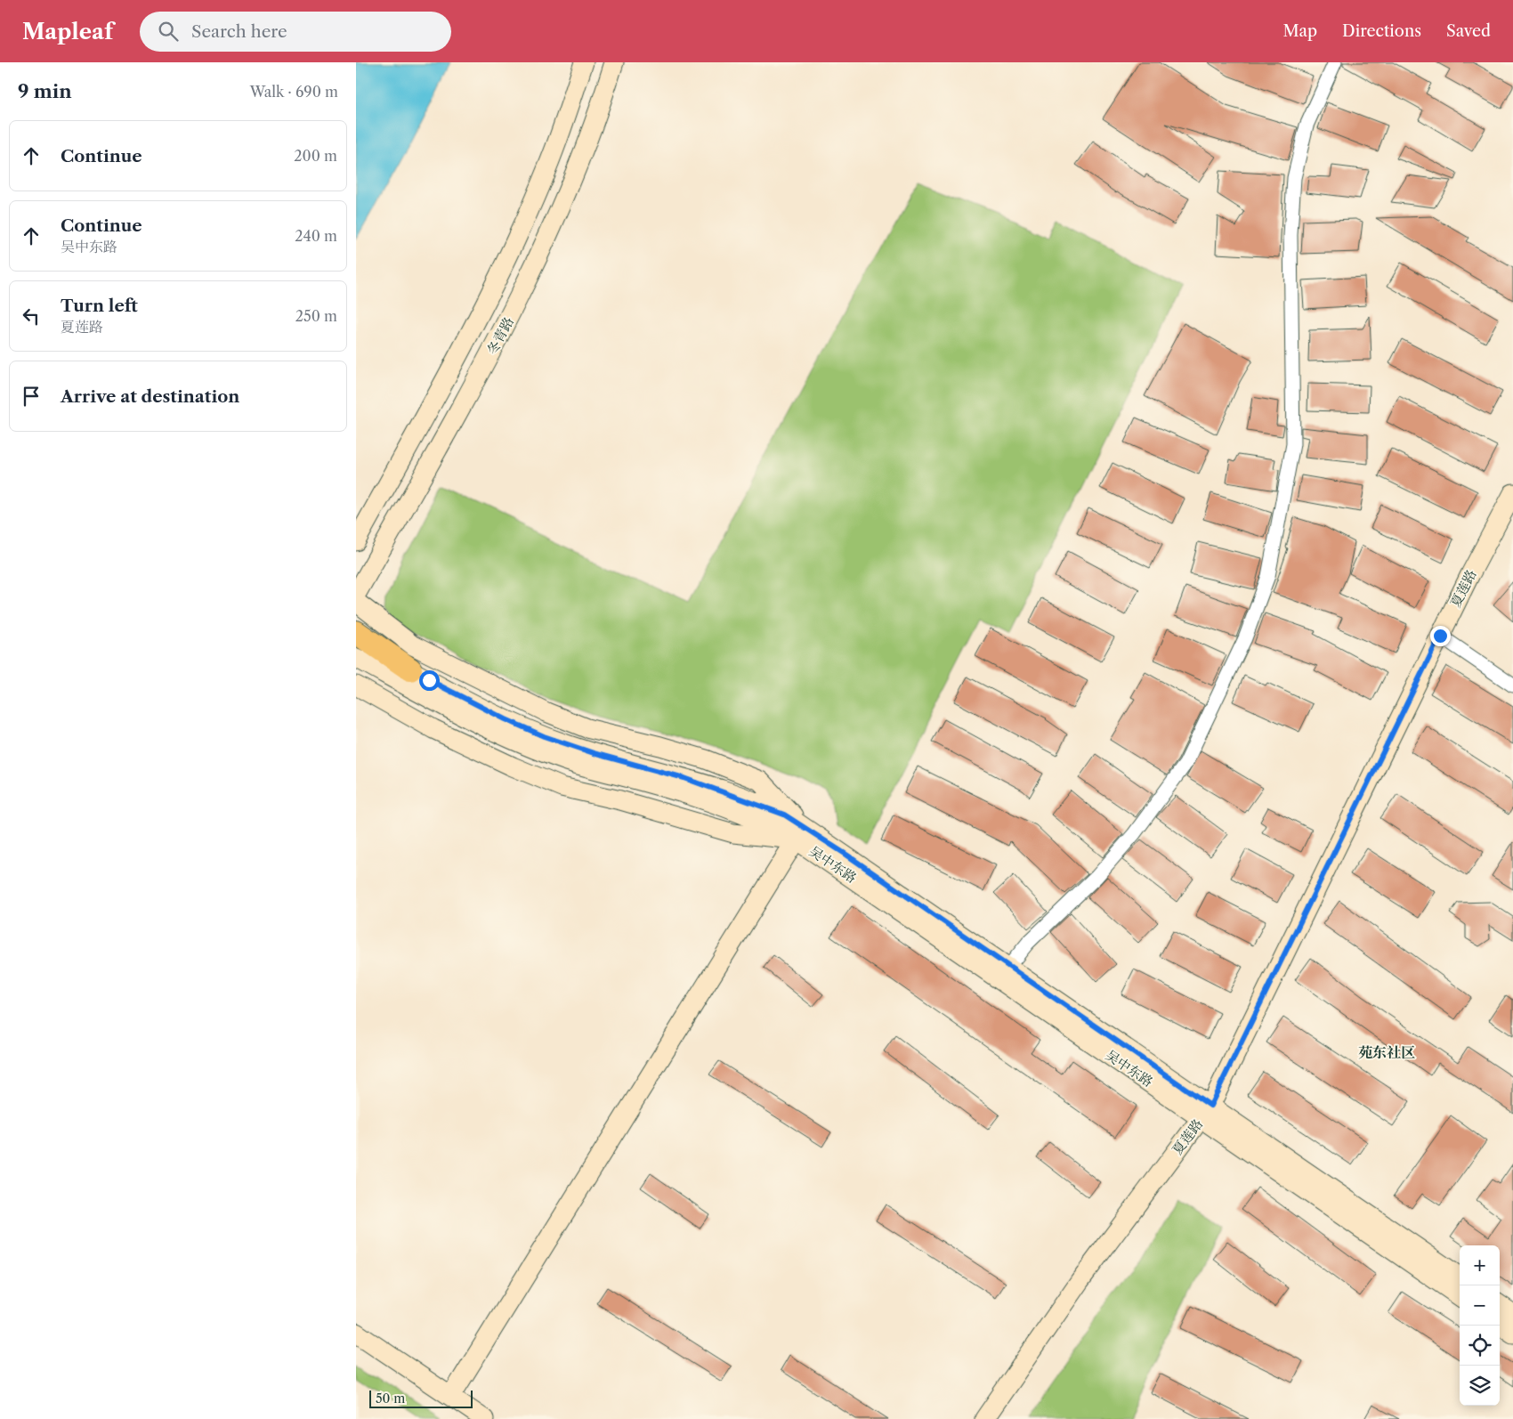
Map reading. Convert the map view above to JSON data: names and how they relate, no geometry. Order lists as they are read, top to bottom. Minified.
{"streets":{"main road":["冬青路","夏莲路","吴中东路"]},"crossings":[["夏莲路","吴中东路"]],"districts":["苑东社区"],"scale_bar":"50 m","page":{"header":"Mapleaf","search":"Search here","nav":["Map","Directions","Saved"],"heading":["9 min","Walk · 690 m"],"list":[["Continue","200 m"],["Continue","吴中东路","240 m"],["Turn left","夏莲路","250 m"],"Arrive at destination"],"map_buttons":["+","−"],"scale":"50 m"}}
